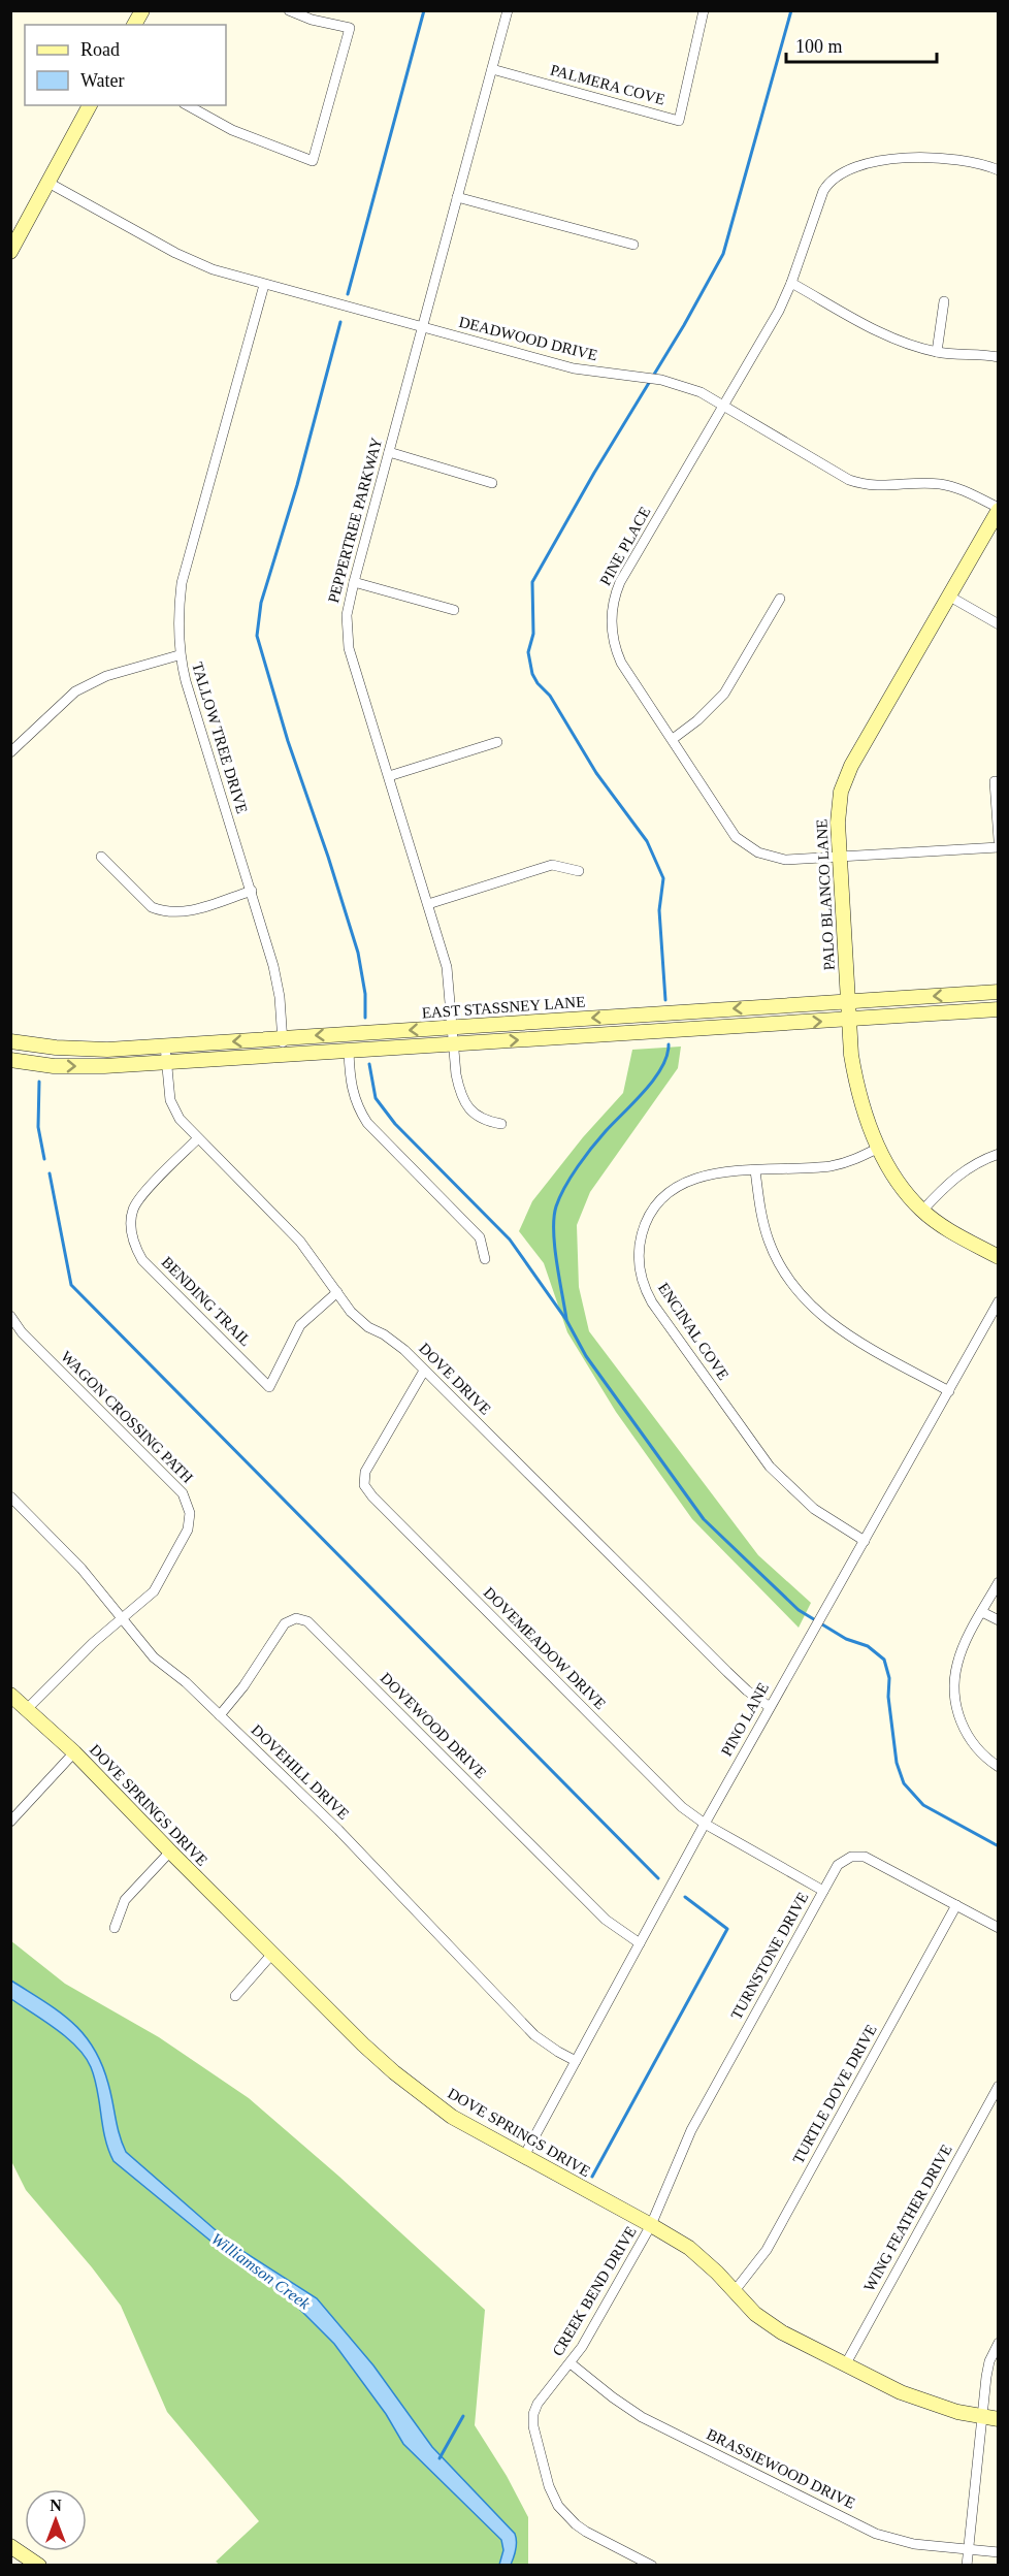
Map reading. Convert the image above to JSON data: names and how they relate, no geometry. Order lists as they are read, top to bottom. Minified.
{"streets":{"street":["PALMERA COVE","DEADWOOD DRIVE","PEPPERTREE PARKWAY","PINE PLACE","TALLOW TREE DRIVE","PALO BLANCO LANE","EAST STASSNEY LANE","BENDING TRAIL","ENCINAL COVE","DOVE DRIVE","WAGON CROSSING PATH","DOVEMEADOW DRIVE","PINO LANE","DOVEWOOD DRIVE","DOVEHILL DRIVE","DOVE SPRINGS DRIVE","TURNSTONE DRIVE","TURTLE DOVE DRIVE","WING FEATHER DRIVE","CREEK BEND DRIVE","BRASSIEWOOD DRIVE"]},"crossings":[["PALMERA COVE","PEPPERTREE PARKWAY"],["DEADWOOD DRIVE","PEPPERTREE PARKWAY"],["DEADWOOD DRIVE","PINE PLACE"],["DEADWOOD DRIVE","TALLOW TREE DRIVE"],["DEADWOOD DRIVE","PALO BLANCO LANE"],["PEPPERTREE PARKWAY","EAST STASSNEY LANE"],["PINE PLACE","PALO BLANCO LANE"],["TALLOW TREE DRIVE","EAST STASSNEY LANE"],["PALO BLANCO LANE","EAST STASSNEY LANE"],["PALO BLANCO LANE","ENCINAL COVE"],["EAST STASSNEY LANE","DOVE DRIVE"],["BENDING TRAIL","DOVE DRIVE"],["ENCINAL COVE","PINO LANE"],["DOVE DRIVE","DOVEMEADOW DRIVE"],["DOVE DRIVE","PINO LANE"],["WAGON CROSSING PATH","DOVEHILL DRIVE"],["WAGON CROSSING PATH","DOVE SPRINGS DRIVE"],["DOVEMEADOW DRIVE","PINO LANE"],["DOVEMEADOW DRIVE","TURNSTONE DRIVE"],["PINO LANE","DOVEWOOD DRIVE"],["PINO LANE","DOVEHILL DRIVE"],["PINO LANE","DOVE SPRINGS DRIVE"],["DOVEWOOD DRIVE","DOVEHILL DRIVE"],["DOVE SPRINGS DRIVE","TURNSTONE DRIVE"],["DOVE SPRINGS DRIVE","TURTLE DOVE DRIVE"],["DOVE SPRINGS DRIVE","WING FEATHER DRIVE"],["DOVE SPRINGS DRIVE","CREEK BEND DRIVE"],["TURNSTONE DRIVE","TURTLE DOVE DRIVE"],["TURNSTONE DRIVE","CREEK BEND DRIVE"],["CREEK BEND DRIVE","BRASSIEWOOD DRIVE"]],"water":["Williamson Creek"],"legend":["Road","Water"],"scale_bar":"100 m","north":"top"}
